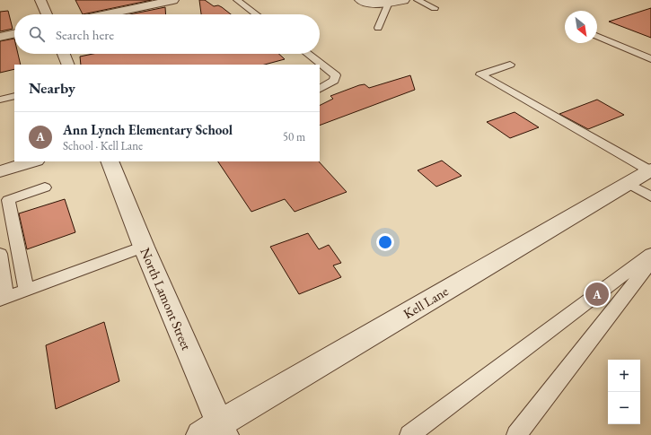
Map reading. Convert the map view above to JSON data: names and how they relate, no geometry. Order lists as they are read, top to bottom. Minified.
{"streets":{"street":["North Lamont Street","Kell Lane"]},"crossings":[["North Lamont Street","Kell Lane"]],"north":"bottom right","page":{"search":"Search here","heading":"Nearby","list":[{"mark":"A","name":"Ann Lynch Elementary School","note":"School · Kell Lane","value":"50 m"}],"pins":"A","map_buttons":["+","−"]}}
